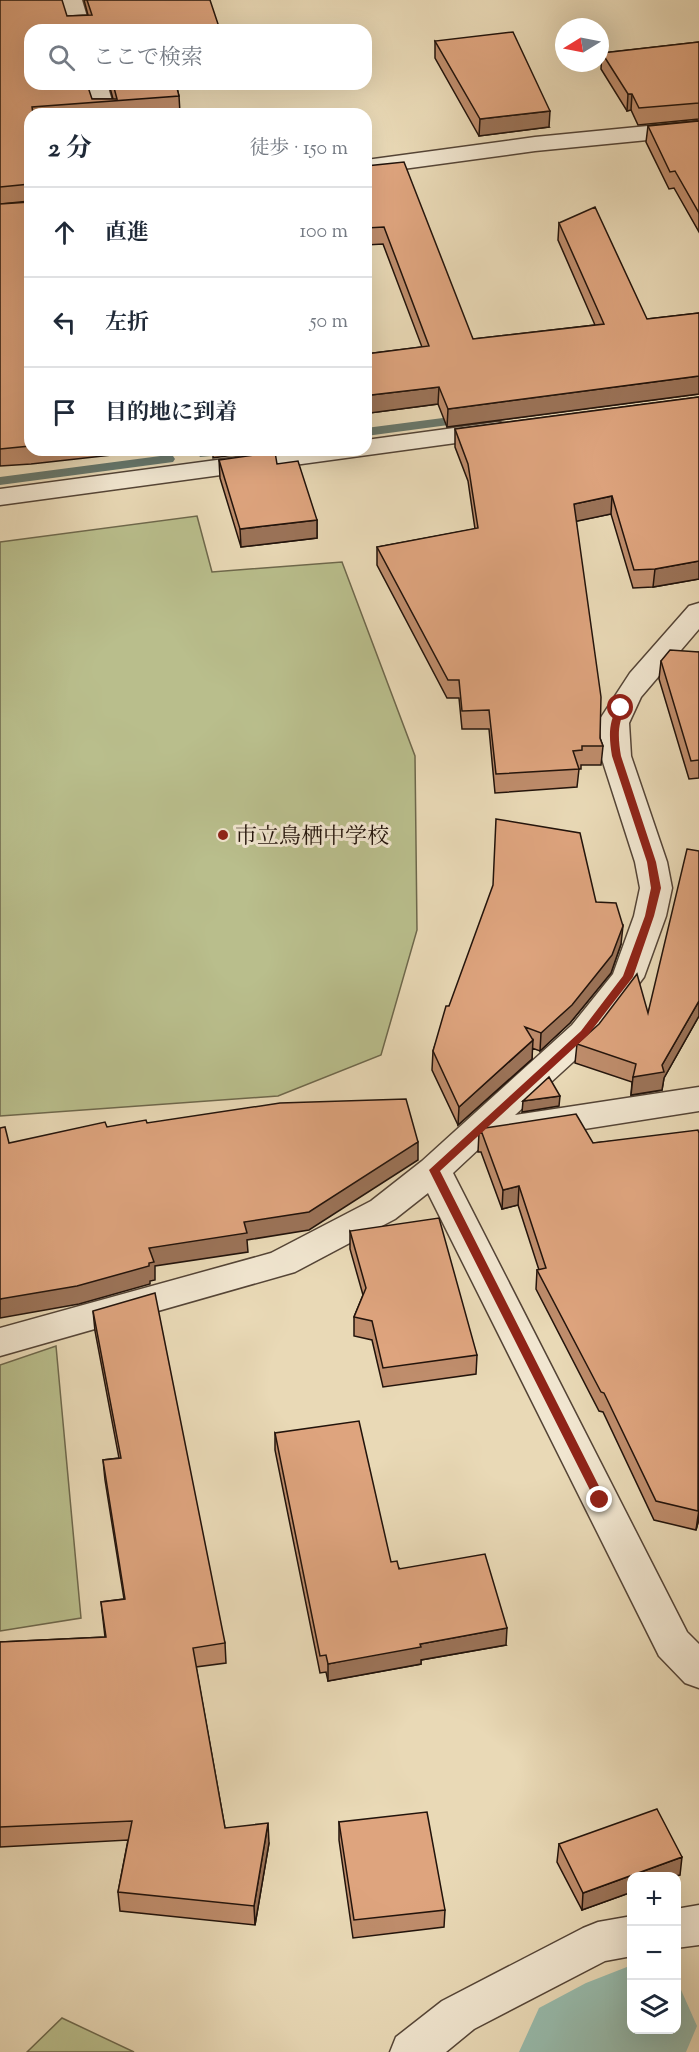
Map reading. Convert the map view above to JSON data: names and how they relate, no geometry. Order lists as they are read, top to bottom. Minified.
{"places":["市立鳥栖中学校"],"north":"left","page":{"search":"ここで検索","heading":["2 分","徒歩 · 150 m"],"list":[["直進","100 m"],["左折","50 m"],"目的地に到着"],"map_buttons":["+","−"]}}
